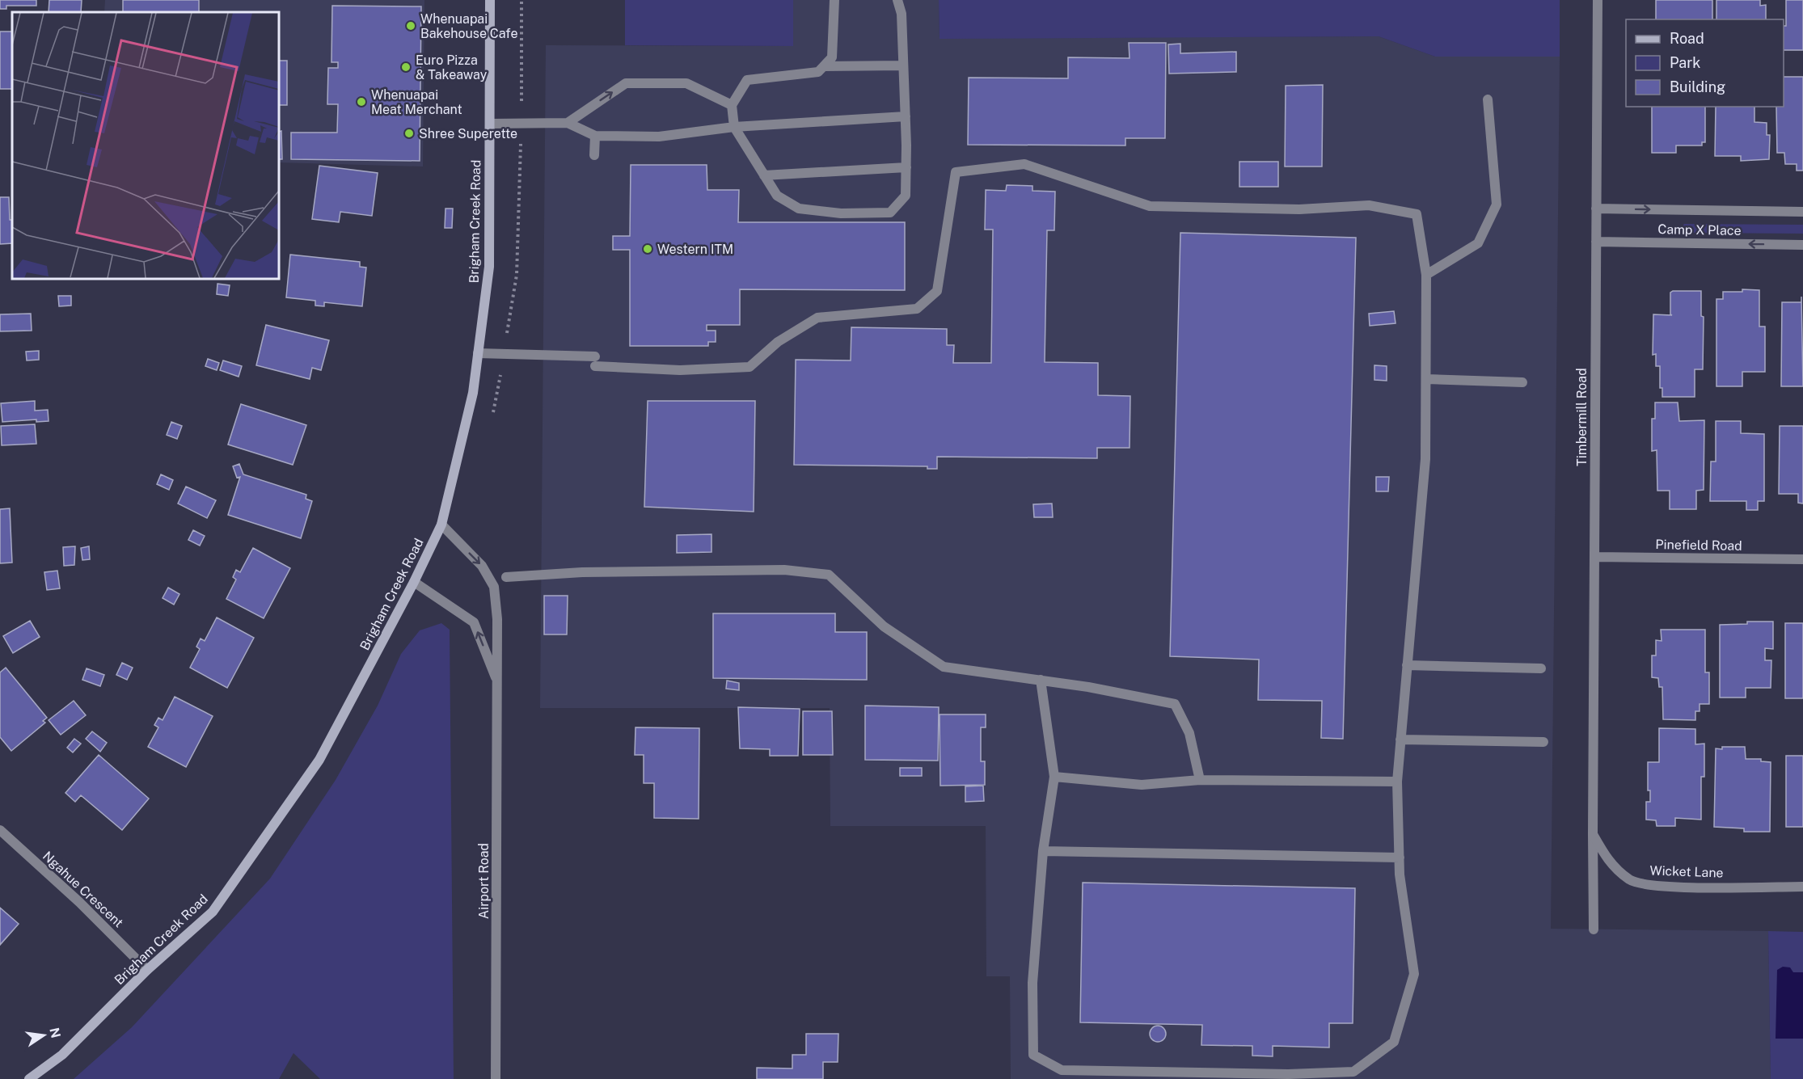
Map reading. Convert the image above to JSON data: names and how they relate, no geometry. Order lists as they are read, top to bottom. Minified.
{"streets":{"main road":["Brigham Creek Road"],"street":["Camp X Place","Timbermill Road","Pinefield Road","Wicket Lane","Airport Road","Ngahue Crescent"]},"crossings":[["Brigham Creek Road","Airport Road"],["Brigham Creek Road","Ngahue Crescent"],["Camp X Place","Timbermill Road"],["Timbermill Road","Pinefield Road"],["Timbermill Road","Wicket Lane"]],"places":["Whenuapai Bakehouse Cafe","Euro Pizza & Takeaway","Whenuapai Meat Merchant","Shree Superette","Western ITM"],"legend":["Road","Park","Building"],"north":"right"}
